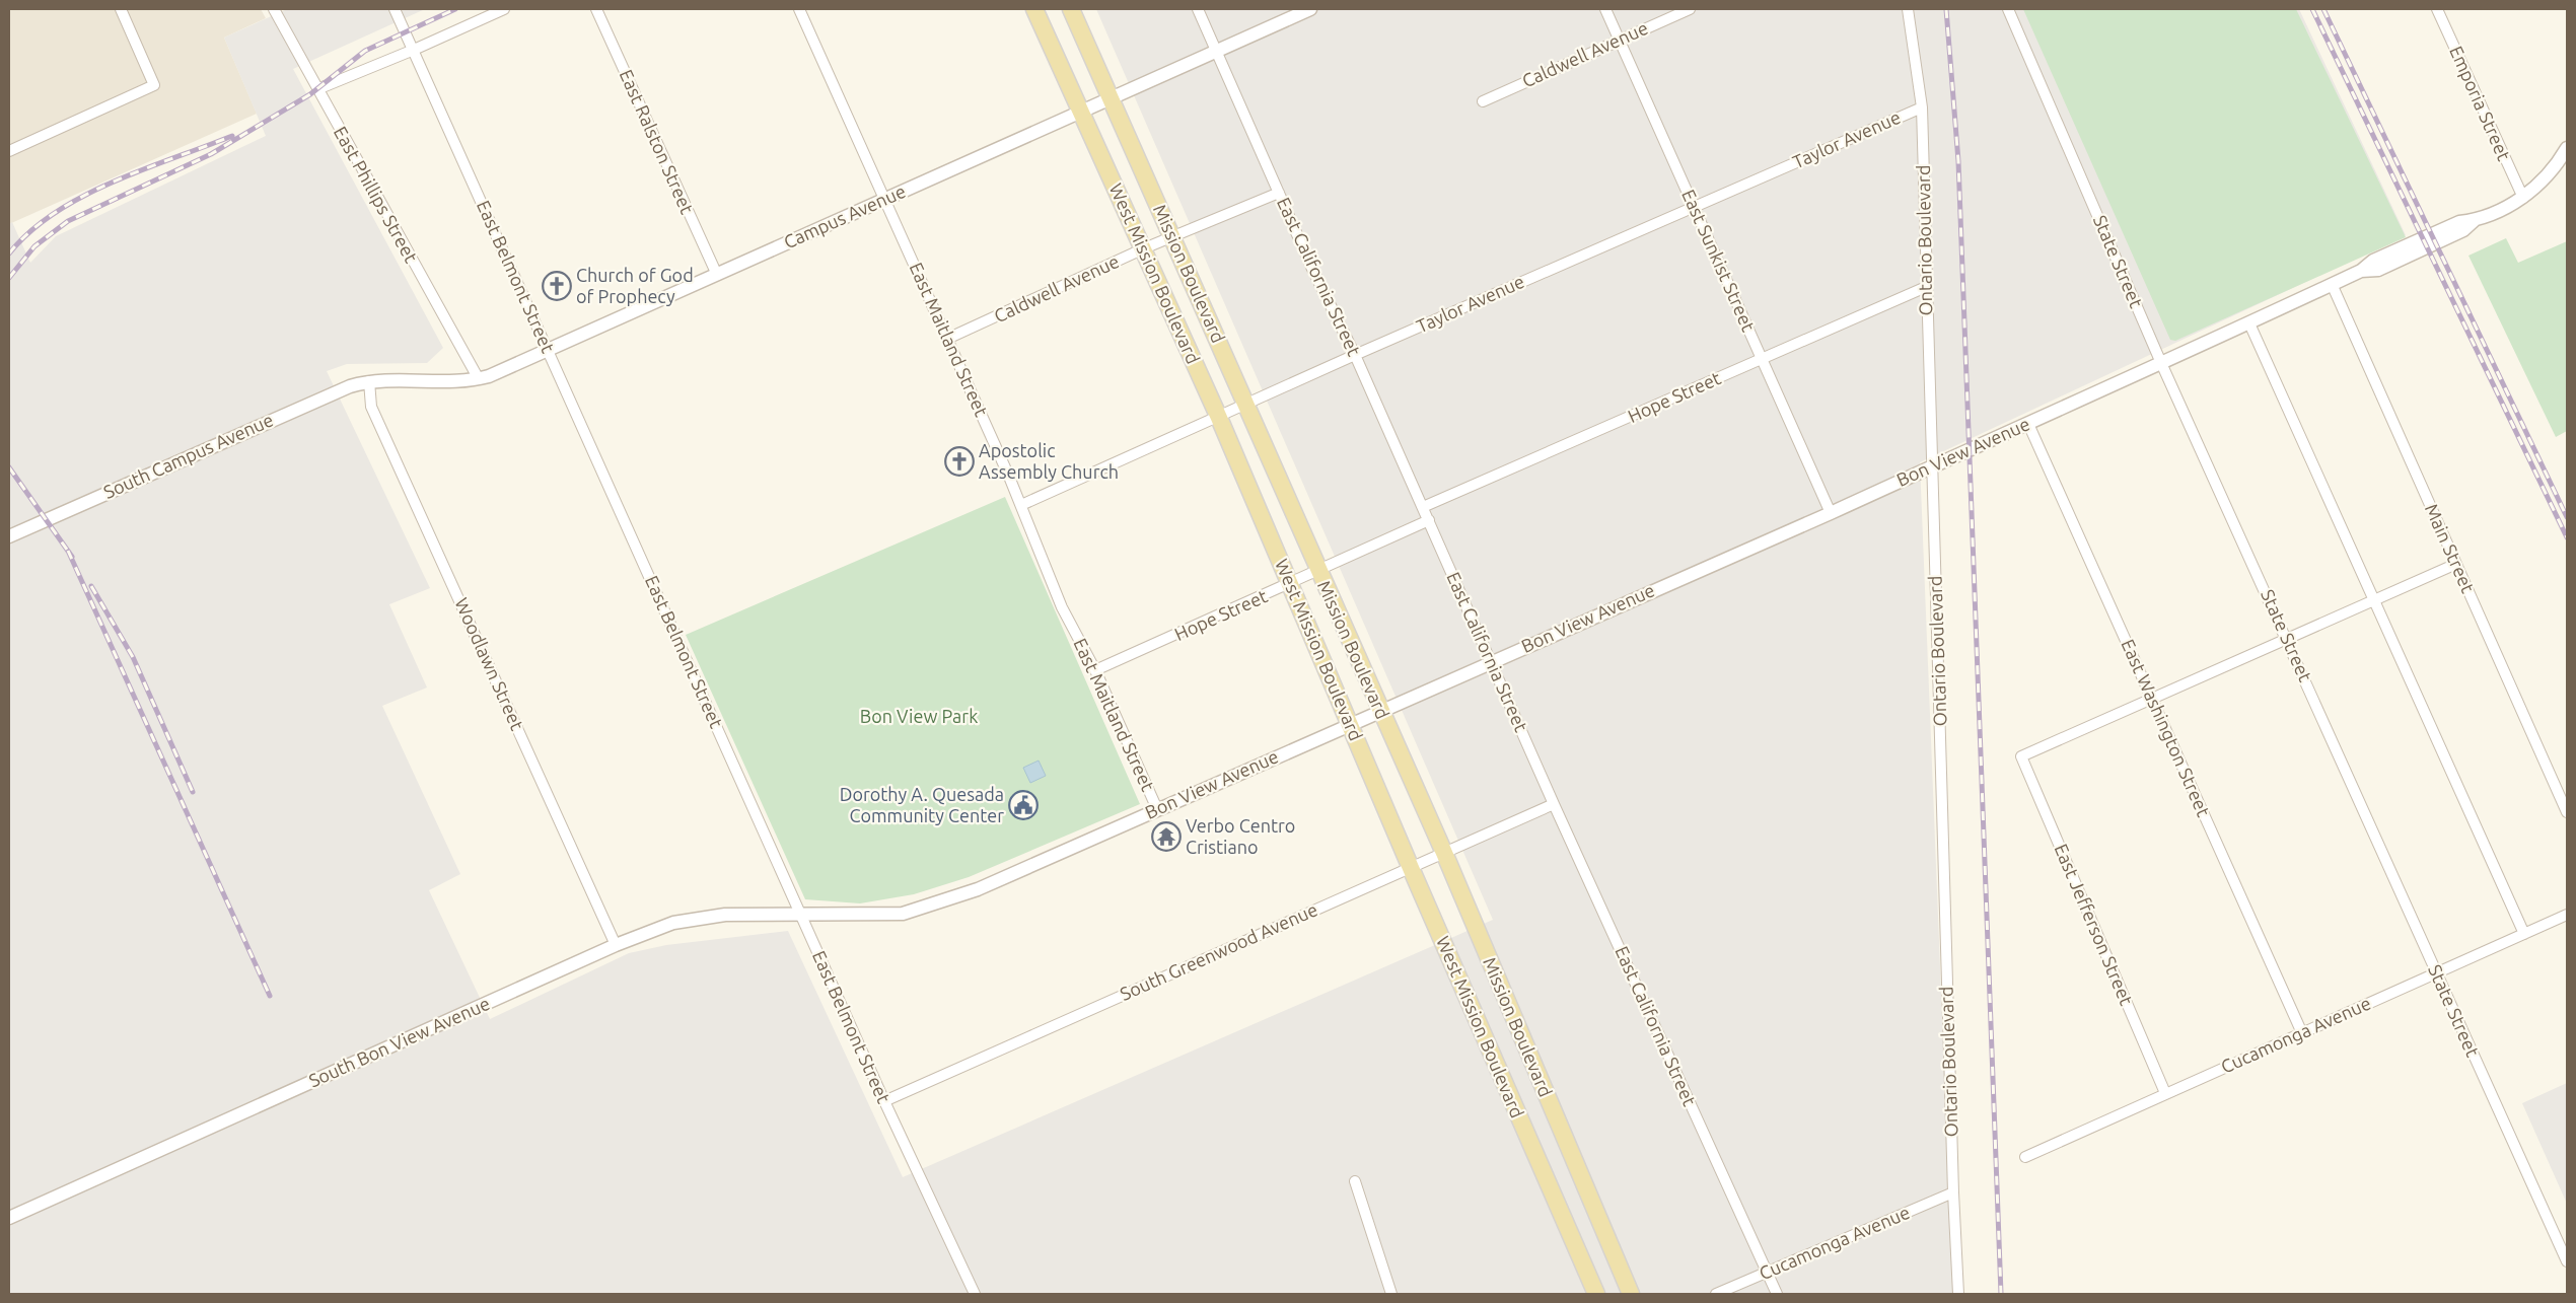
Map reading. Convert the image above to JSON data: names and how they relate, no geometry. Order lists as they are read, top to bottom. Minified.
{"streets":{"main road":["West Mission Boulevard","Mission Boulevard"],"street":["Caldwell Avenue","Emporia Street","Taylor Avenue","East Ralston Street","East Phillips Street","Campus Avenue","Ontario Boulevard","East Sunkist Street","State Street","East Belmont Street","East California Street","East Maitland Street","Hope Street","Bon View Avenue","South Campus Avenue","Main Street","Woodlawn Street","East Washington Street","East Jefferson Street","South Greenwood Avenue","Cucamonga Avenue","South Bon View Avenue"]},"crossings":[["Caldwell Avenue","East Sunkist Street"],["Caldwell Avenue","West Mission Boulevard"],["Caldwell Avenue","Mission Boulevard"],["Caldwell Avenue","East California Street"],["Caldwell Avenue","East Maitland Street"],["Emporia Street","Bon View Avenue"],["Taylor Avenue","Ontario Boulevard"],["Taylor Avenue","East Sunkist Street"],["Taylor Avenue","West Mission Boulevard"],["Taylor Avenue","Mission Boulevard"],["Taylor Avenue","East California Street"],["Taylor Avenue","East Maitland Street"],["East Ralston Street","Campus Avenue"],["East Phillips Street","Campus Avenue"],["Campus Avenue","West Mission Boulevard"],["Campus Avenue","Mission Boulevard"],["Campus Avenue","East Belmont Street"],["Campus Avenue","East California Street"],["Campus Avenue","East Maitland Street"],["Campus Avenue","South Campus Avenue"],["Campus Avenue","Woodlawn Street"],["Ontario Boulevard","Hope Street"],["Ontario Boulevard","Bon View Avenue"],["Ontario Boulevard","Cucamonga Avenue"],["East Sunkist Street","Hope Street"],["East Sunkist Street","Bon View Avenue"],["State Street","Bon View Avenue"],["State Street","Cucamonga Avenue"],["West Mission Boulevard","Hope Street"],["West Mission Boulevard","Bon View Avenue"],["West Mission Boulevard","South Greenwood Avenue"],["Mission Boulevard","Hope Street"],["Mission Boulevard","Bon View Avenue"],["Mission Boulevard","South Greenwood Avenue"],["East Belmont Street","Bon View Avenue"],["East Belmont Street","South Greenwood Avenue"],["East Belmont Street","South Bon View Avenue"],["East California Street","Hope Street"],["East California Street","Bon View Avenue"],["East California Street","South Greenwood Avenue"],["East California Street","Cucamonga Avenue"],["East Maitland Street","Hope Street"],["East Maitland Street","Bon View Avenue"],["Bon View Avenue","Main Street"],["Bon View Avenue","East Washington Street"],["Bon View Avenue","South Bon View Avenue"],["South Campus Avenue","Woodlawn Street"],["Woodlawn Street","South Bon View Avenue"],["East Washington Street","East Jefferson Street"],["East Washington Street","Cucamonga Avenue"],["East Jefferson Street","Cucamonga Avenue"]],"parks":["Bon View Park"],"places":{"church":["Church of God of Prophecy","Apostolic Assembly Church"],"public building":["Dorothy A. Quesada Community Center"],"temple":["Verbo Centro Cristiano"]}}
